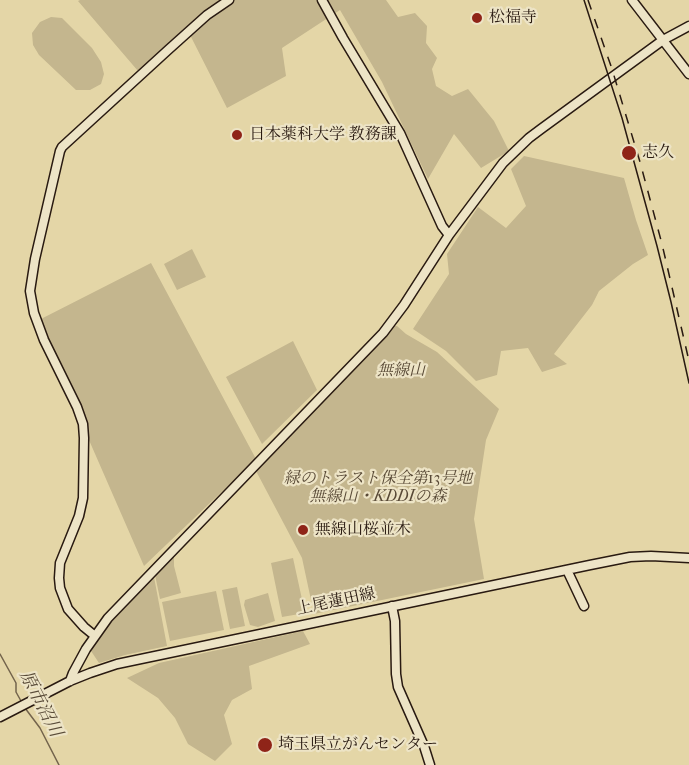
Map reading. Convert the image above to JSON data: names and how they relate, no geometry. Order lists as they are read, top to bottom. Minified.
{"streets":{"street":["上尾蓮田線"]},"water":["原市沼川"],"parks":["無線山","緑のトラスト保全第13号地 無線山・KDDIの森"],"places":["松福寺","日本薬科大学 教務課","志久","無線山桜並木","埼玉県立がんセンター"]}
